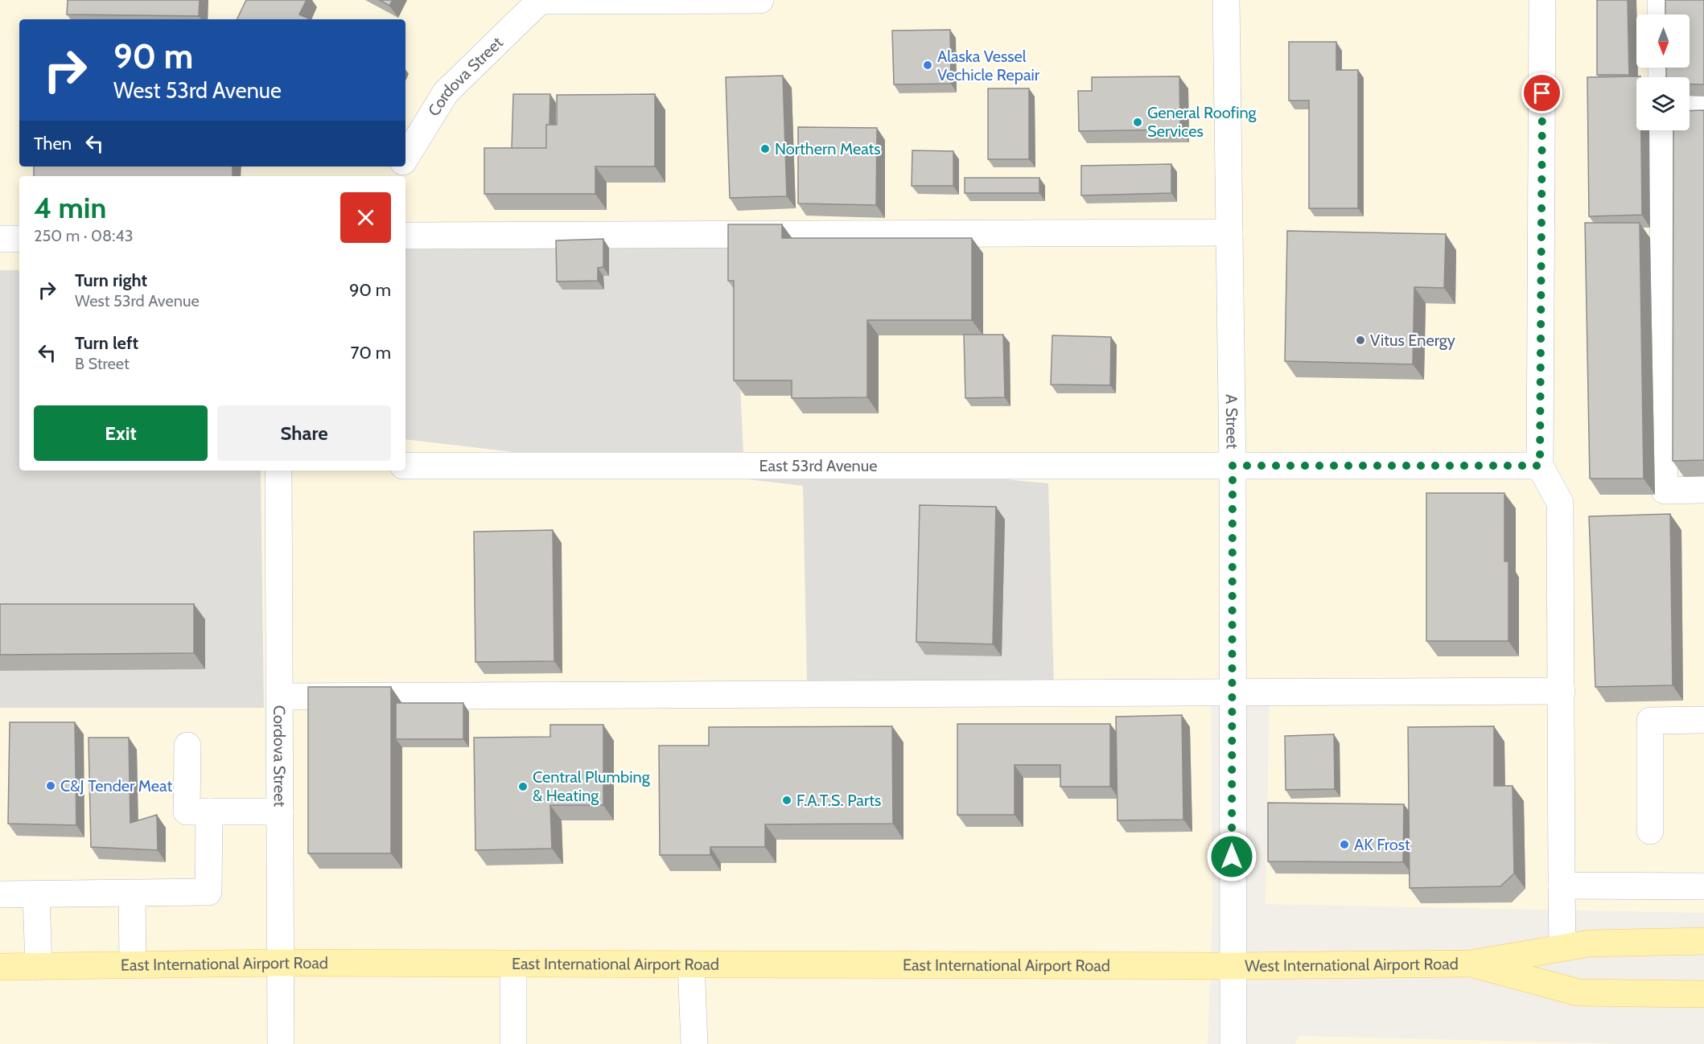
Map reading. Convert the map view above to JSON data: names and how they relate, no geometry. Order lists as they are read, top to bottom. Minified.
{"streets":{"main road":["East International Airport Road","West International Airport Road"],"street":["Cordova Street","A Street","East 53rd Avenue"]},"crossings":[["Cordova Street","East International Airport Road"],["A Street","East 53rd Avenue"],["A Street","East International Airport Road"],["A Street","West International Airport Road"],["East International Airport Road","West International Airport Road"]],"places":["Alaska Vessel Vechicle Repair","General Roofing Services","Northern Meats","Vitus Energy","C&J Tender Meat","Central Plumbing & Heating","F.A.T.S. Parts","AK Frost"],"north":"bottom","page":{"turn":["90 m","West 53rd Avenue"],"then":"Then","heading":["4 min","250 m · 08:43"],"list":[{"name":"Turn right","note":"West 53rd Avenue","value":"90 m"},{"name":"Turn left","note":"B Street","value":"70 m"}],"buttons":["Exit","Share"]}}
